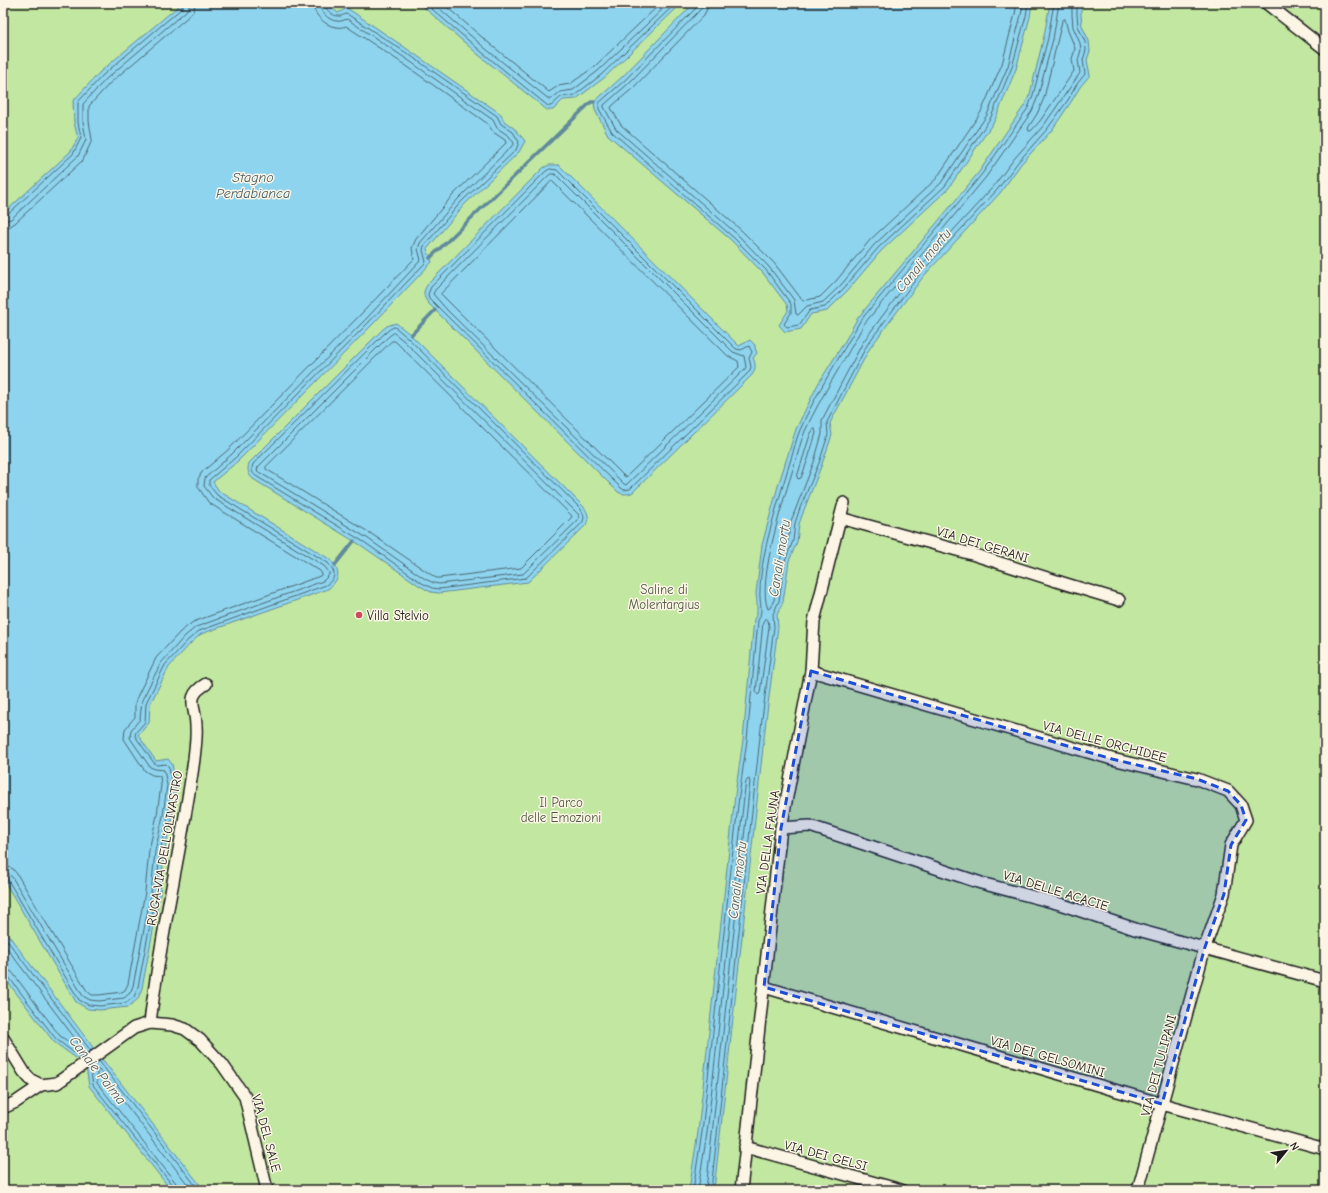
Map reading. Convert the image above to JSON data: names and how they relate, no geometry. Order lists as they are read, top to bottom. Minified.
{"streets":{"street":["VIA DEI GERANI","VIA DELLE ORCHIDEE","VIA DELLA FAUNA","RUGA-VIA DELL'OLIVASTRO","VIA DELLE ACACIE","VIA DEI GELSOMINI","VIA DEI TULIPANI","VIA DEL SALE","VIA DEI GELSI"]},"crossings":[["VIA DEI GERANI","VIA DELLA FAUNA"],["VIA DELLE ORCHIDEE","VIA DELLA FAUNA"],["VIA DELLE ORCHIDEE","VIA DELLE ACACIE"],["VIA DELLE ORCHIDEE","VIA DEI TULIPANI"],["VIA DELLA FAUNA","VIA DELLE ACACIE"],["VIA DELLA FAUNA","VIA DEI GELSOMINI"],["VIA DELLA FAUNA","VIA DEI GELSI"],["RUGA-VIA DELL'OLIVASTRO","VIA DEL SALE"],["VIA DELLE ACACIE","VIA DEI TULIPANI"],["VIA DEI GELSOMINI","VIA DEI TULIPANI"]],"water":["Stagno Perdabianca","Canali mortu","Canale Palma"],"parks":["Saline di Molentargius","Il Parco delle Emozioni"],"places":["Villa Stelvio"],"north":"top right"}
